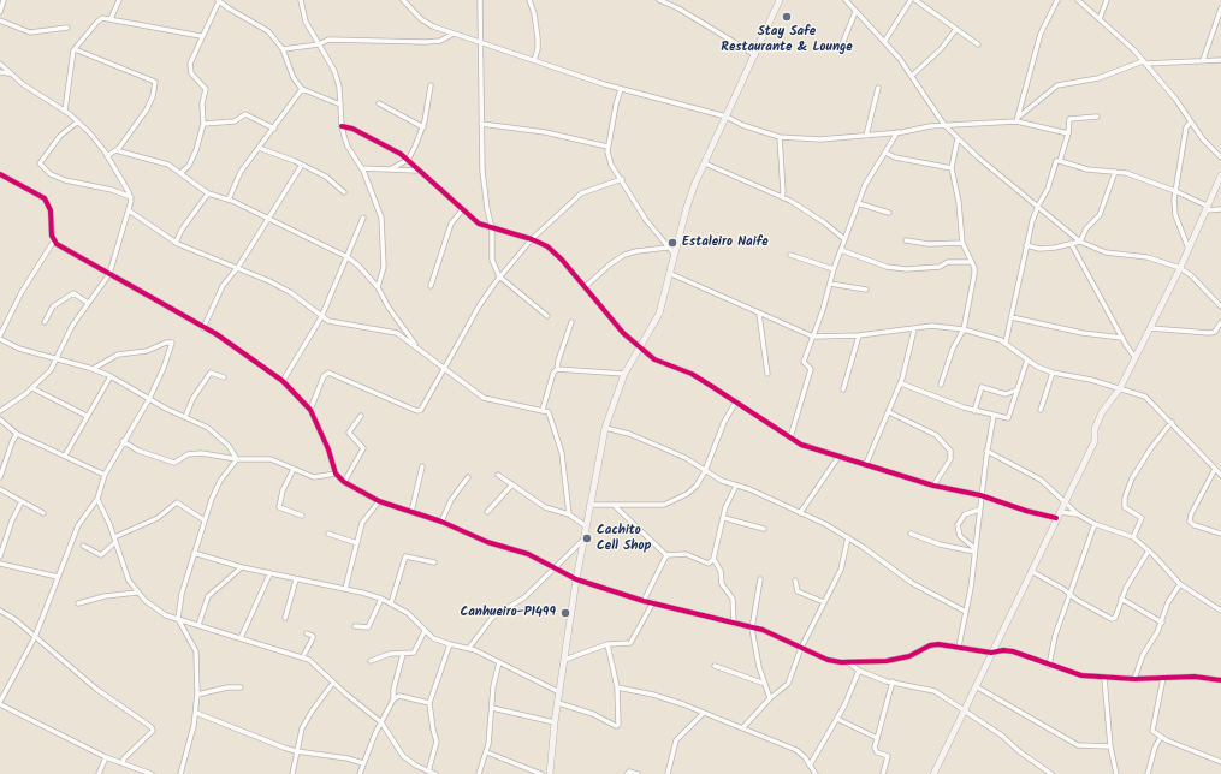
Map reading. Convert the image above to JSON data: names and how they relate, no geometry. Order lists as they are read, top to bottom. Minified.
{"places":["Stay Safe Restaurante & Lounge","Estaleiro Naife","Cachito Cell Shop","Canhueiro-P1499"]}
